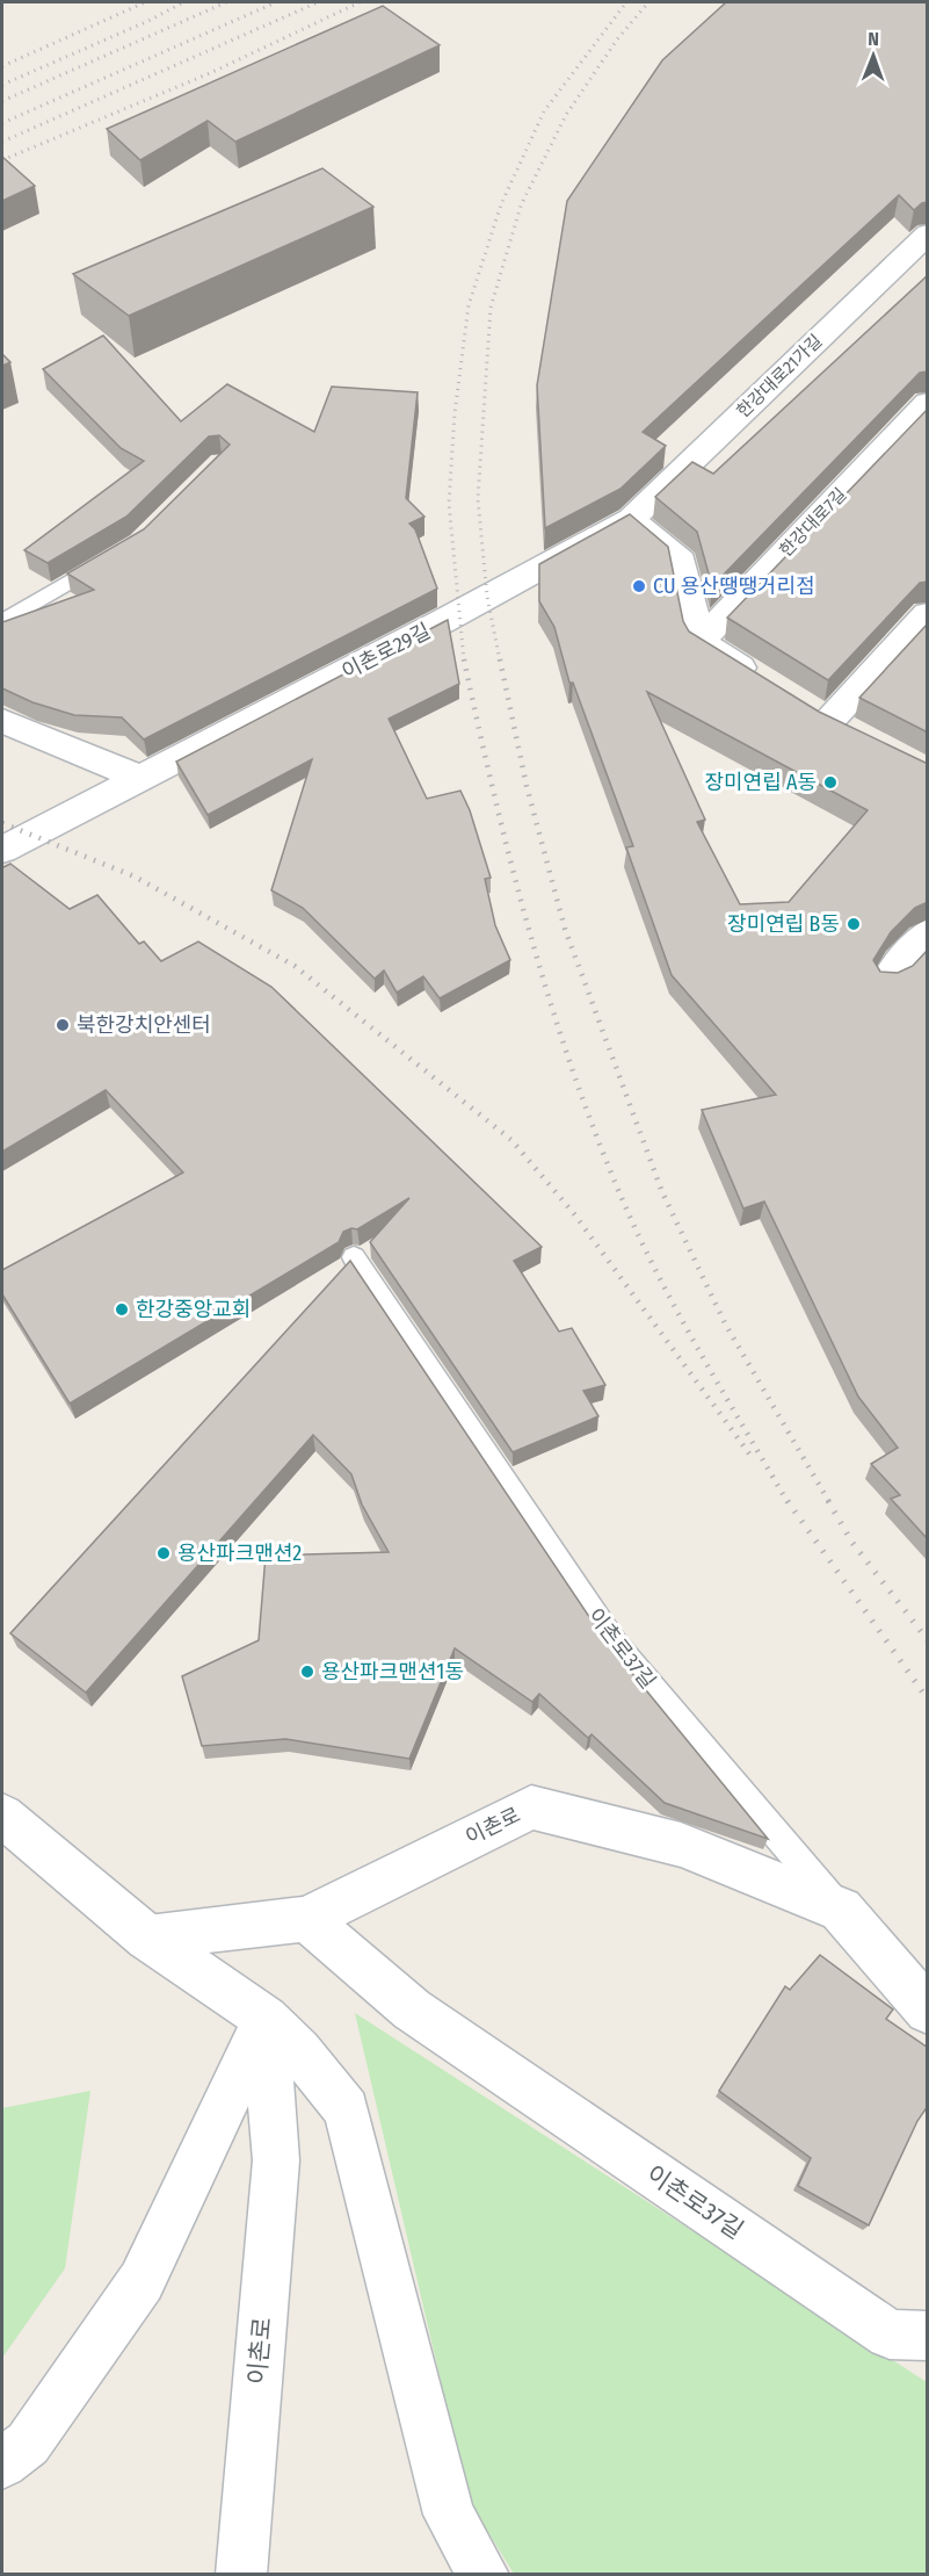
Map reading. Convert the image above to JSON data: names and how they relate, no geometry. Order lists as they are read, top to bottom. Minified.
{"streets":{"street":["한강대로21가길","한강대로7길","이촌로29길","이촌로37길","이촌로"]},"crossings":[["한강대로21가길","이촌로29길"],["이촌로37길","이촌로"]],"places":["CU 용산땡땡거리점","장미연립 A동","장미연립 B동","북한강치안센터","한강중앙교회","용산파크맨션2","용산파크맨션1동"],"north":"top"}
